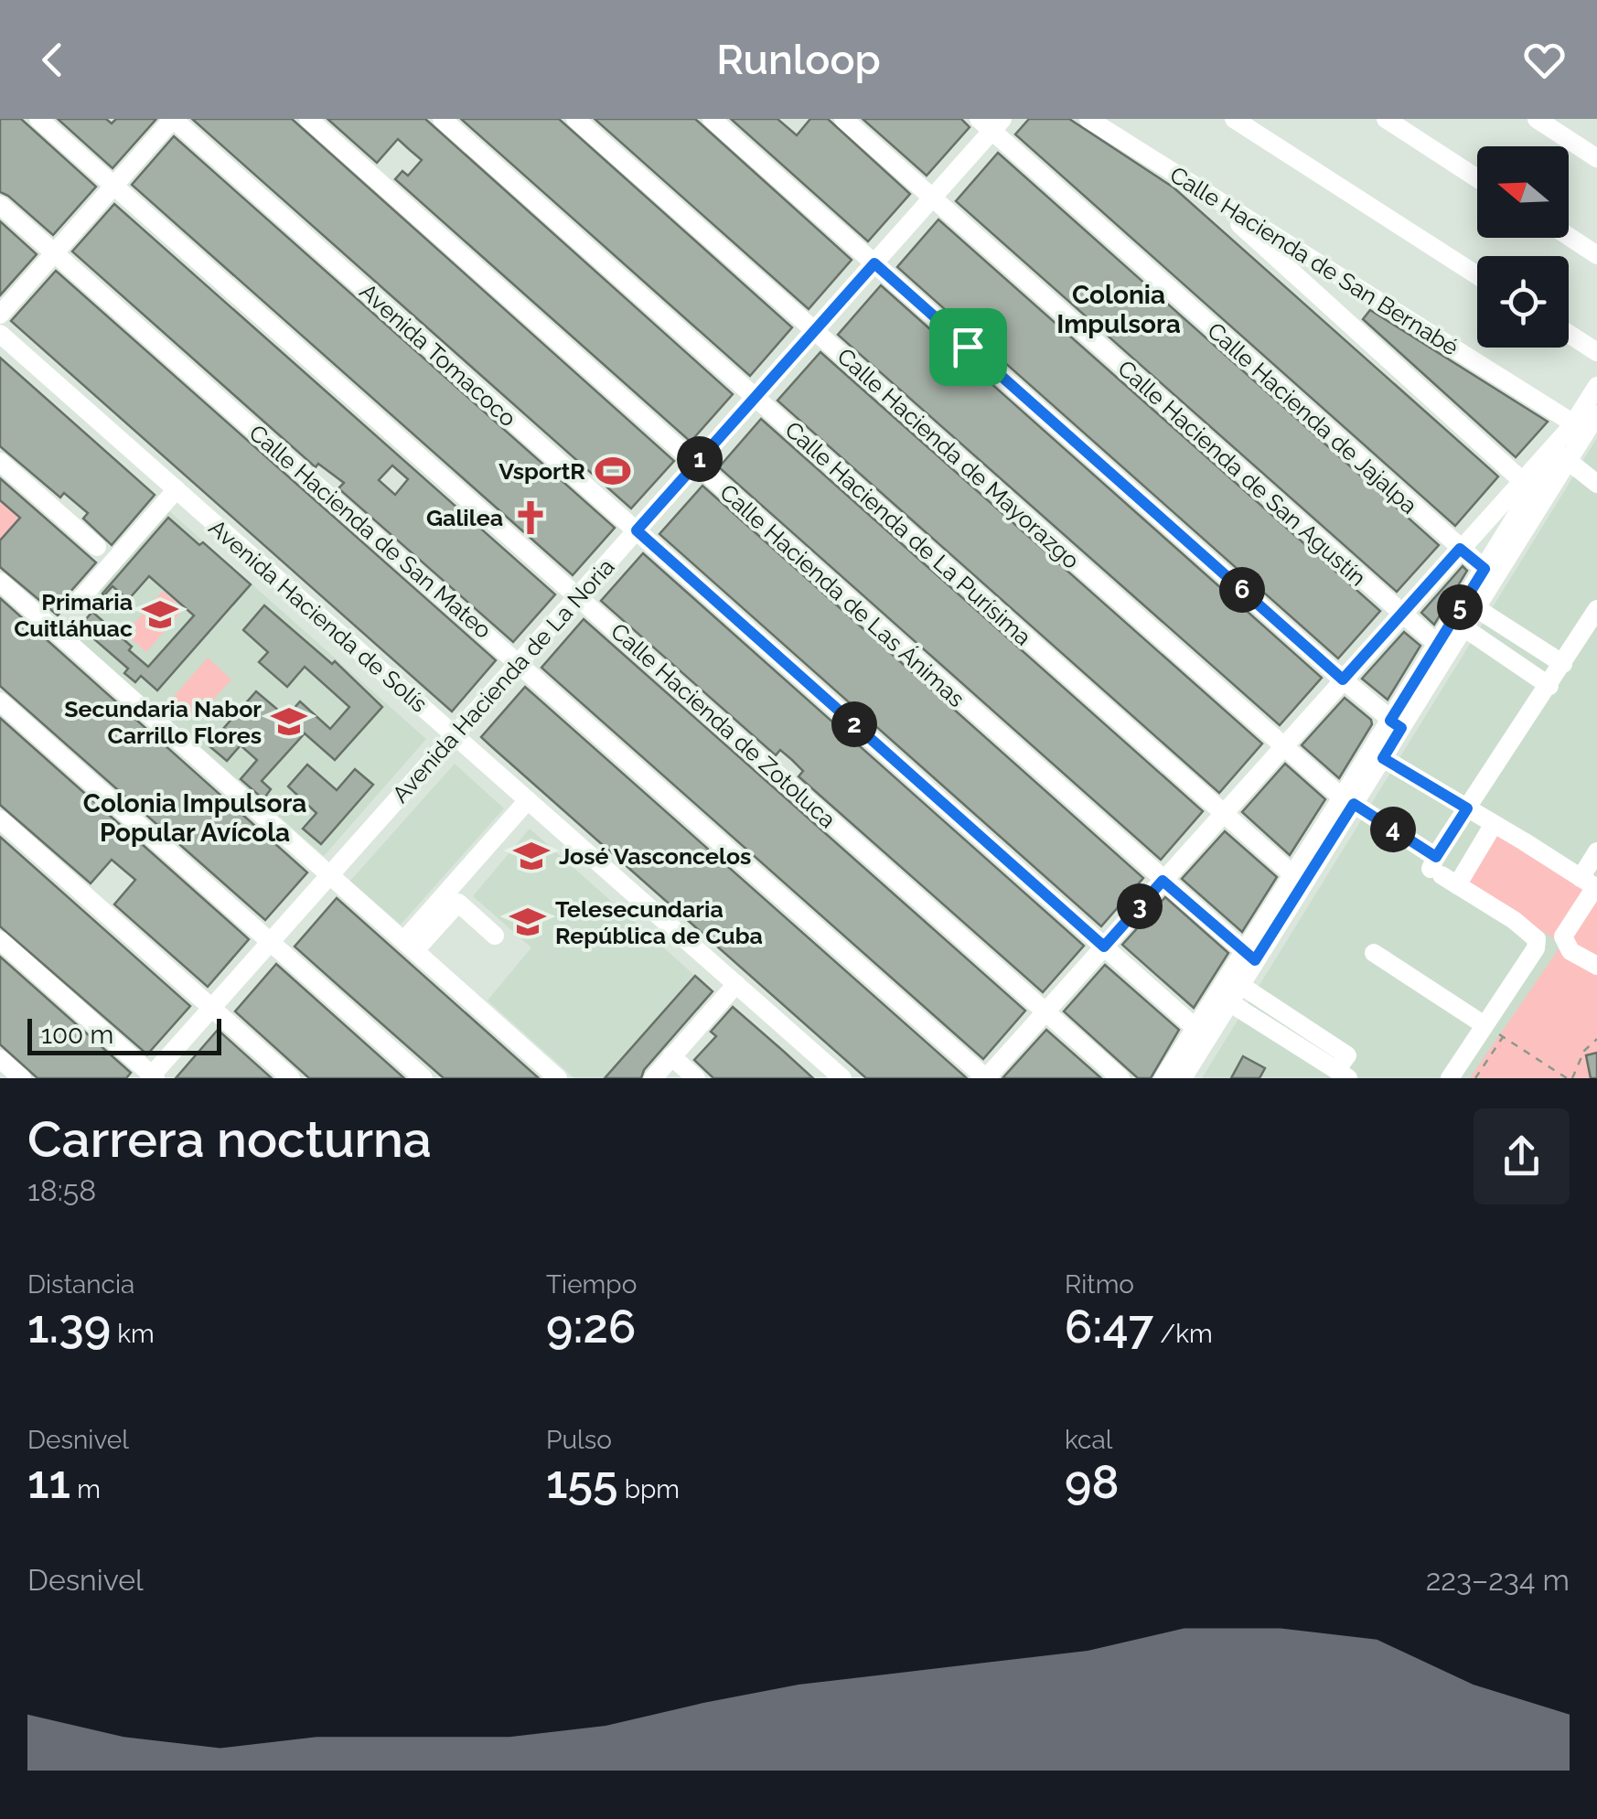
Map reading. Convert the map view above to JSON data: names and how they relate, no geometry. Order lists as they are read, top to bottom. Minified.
{"streets":{"street":["Calle Hacienda de San Bernabé","Avenida Tomacoco","Calle Hacienda de Jajalpa","Calle Hacienda de Mayorazgo","Calle Hacienda de San Agustín","Calle Hacienda de San Mateo","Calle Hacienda de La Purísima","Calle Hacienda de Las Ánimas","Avenida Hacienda de Solís","Avenida Hacienda de La Noria","Calle Hacienda de Zotoluca"]},"crossings":[["Avenida Tomacoco","Avenida Hacienda de La Noria"],["Calle Hacienda de Jajalpa","Avenida Hacienda de La Noria"],["Calle Hacienda de Mayorazgo","Avenida Hacienda de La Noria"],["Calle Hacienda de San Agustín","Avenida Hacienda de La Noria"],["Calle Hacienda de San Mateo","Avenida Hacienda de La Noria"],["Calle Hacienda de La Purísima","Avenida Hacienda de La Noria"],["Calle Hacienda de Las Ánimas","Avenida Hacienda de La Noria"],["Avenida Hacienda de Solís","Avenida Hacienda de La Noria"],["Avenida Hacienda de La Noria","Calle Hacienda de Zotoluca"]],"districts":["Colonia Impulsora","Colonia Impulsora Popular Avícola"],"places":{"sports":["VsportR"],"church":["Galilea"],"school or university":["Primaria Cuitláhuac","Secundaria Nabor Carrillo Flores","José Vasconcelos","Telesecundaria República de Cuba"]},"scale_bar":"100 m","north":"left","page":{"header":"Runloop","pins":["1","6","5","2","4","3"],"scale":"100 m","heading":["Carrera nocturna","18:58"],"stats":[["Distancia","1.39 km"],["Tiempo","9:26"],["Ritmo","6:47 /km"],["Desnivel","11 m"],["Pulso","155 bpm"],["kcal","98"]],"chart":["Desnivel","223–234 m"]}}
